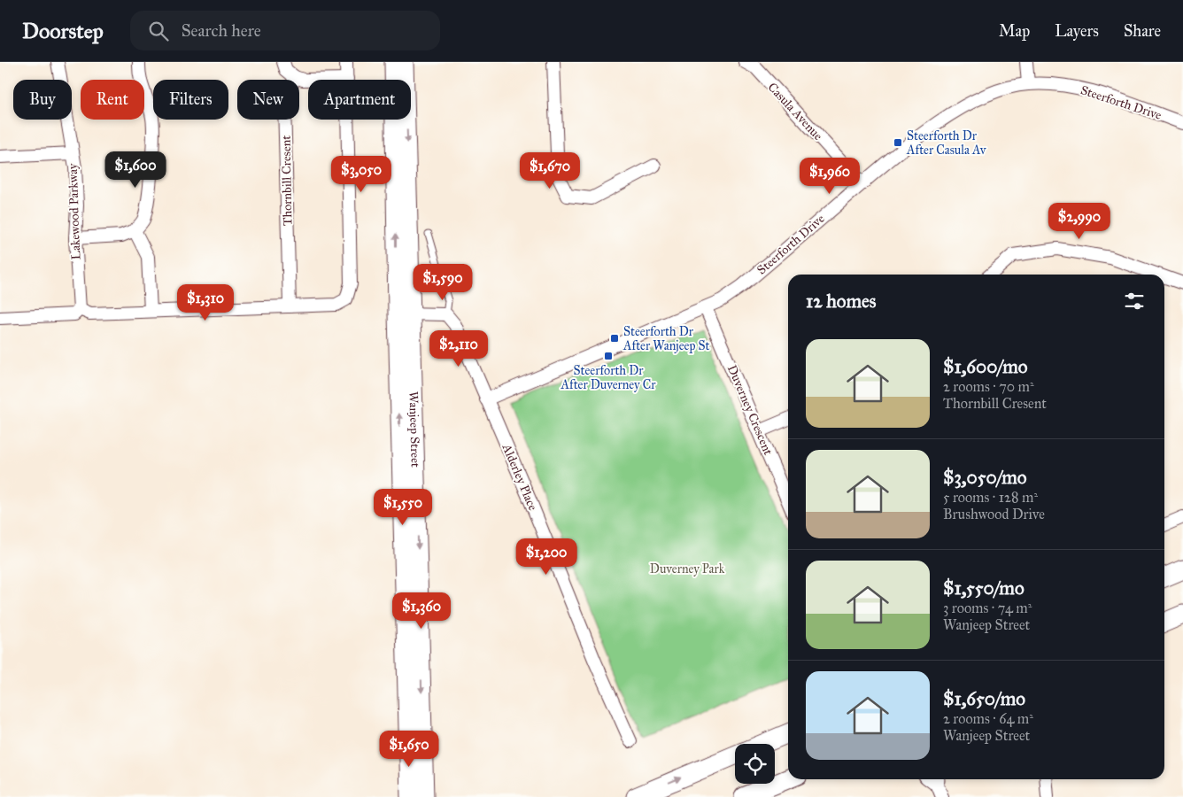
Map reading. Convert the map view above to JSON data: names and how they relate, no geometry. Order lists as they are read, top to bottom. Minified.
{"streets":{"main road":["Wanjeep Street"],"street":["Steerforth Drive","Casula Avenue","Thornbill Cresent","Lakewood Parkway","Duverney Crescent","Alderley Place"]},"crossings":[["Steerforth Drive","Casula Avenue"],["Steerforth Drive","Duverney Crescent"],["Steerforth Drive","Alderley Place"]],"parks":["Duverney Park"],"places":{"transit":["Steerforth Dr After Casula Av","Steerforth Dr After Wanjeep St","Steerforth Dr After Duverney Cr"]},"page":{"header":"Doorstep","search":"Search here","nav":["Map","Layers","Share"],"chip":["Buy","Rent","Filters","New","Apartment"],"price":["$1,600","$1,670","$3,050","$1,960","$2,990","$1,590","$1,310","$2,110","$1,550","$1,200","$1,360","$1,650"],"heading":"12 homes","list":[{"name":"$1,600/mo","note":"2 rooms · 70 m² · Thornbill Cresent"},{"name":"$3,050/mo","note":"5 rooms · 128 m² · Brushwood Drive"},{"name":"$1,550/mo","note":"3 rooms · 74 m² · Wanjeep Street"},{"name":"$1,650/mo","note":"2 rooms · 64 m² · Wanjeep Street"}]}}
